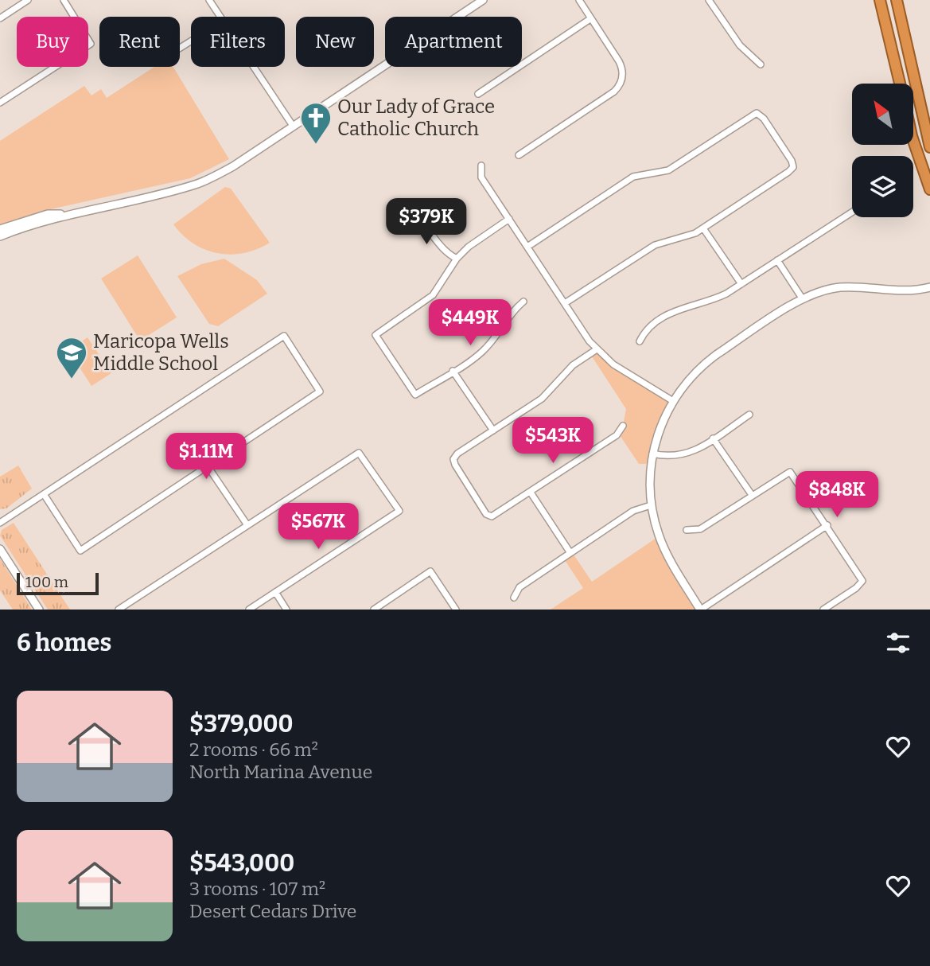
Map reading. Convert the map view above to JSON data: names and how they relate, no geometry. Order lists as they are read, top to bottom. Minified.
{"places":{"church":["Our Lady of Grace Catholic Church"],"school or university":["Maricopa Wells Middle School"]},"scale_bar":"100 m","north":"top left","page":{"chip":["Buy","Rent","Filters","New","Apartment"],"price":["$379K","$449K","$543K","$1.11M","$848K","$567K"],"scale":"100 m","heading":"6 homes","list":[{"name":"$379,000","note":"2 rooms · 66 m² · North Marina Avenue"},{"name":"$543,000","note":"3 rooms · 107 m² · Desert Cedars Drive"}]}}
